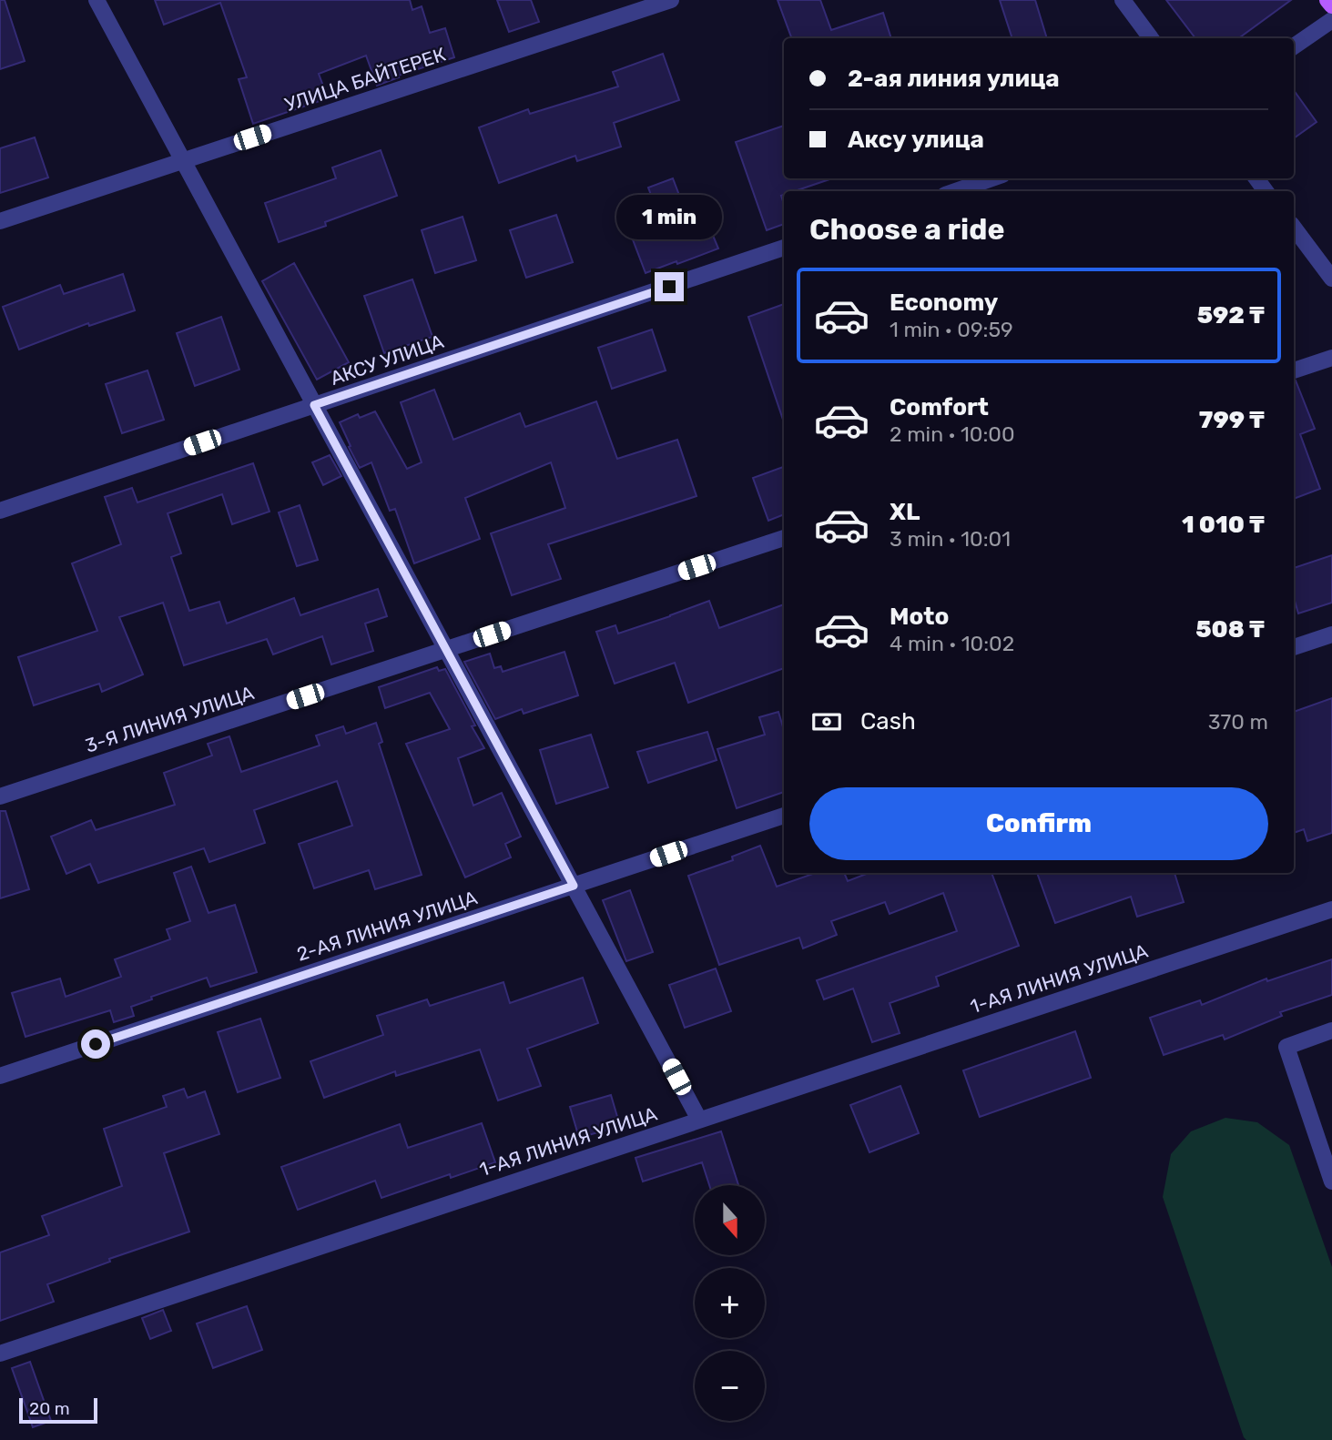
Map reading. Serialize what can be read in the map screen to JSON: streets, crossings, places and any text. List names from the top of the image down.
{
  "streets": {
    "street": [
      "УЛИЦА БАЙТЕРЕК",
      "АКСУ УЛИЦА",
      "3-Я ЛИНИЯ УЛИЦА",
      "2-АЯ ЛИНИЯ УЛИЦА",
      "1-АЯ ЛИНИЯ УЛИЦА"
    ]
  },
  "scale_bar": "20 m",
  "north": "bottom",
  "page": {
    "banner": ["2-ая линия улица", "Аксу улица"],
    "heading": "Choose a ride",
    "bubble": "1 min",
    "list": [
      {
        "name": "Economy",
        "note": "1 min · 09:59",
        "value": "592 ₸"
      },
      {
        "name": "Comfort",
        "note": "2 min · 10:00",
        "value": "799 ₸"
      },
      {
        "name": "XL",
        "note": "3 min · 10:01",
        "value": "1 010 ₸"
      },
      {
        "name": "Moto",
        "note": "4 min · 10:02",
        "value": "508 ₸"
      }
    ],
    "pay": ["Cash", "370 m"],
    "buttons": "Confirm",
    "map_buttons": ["+", "−"],
    "scale": "20 m"
  }
}
